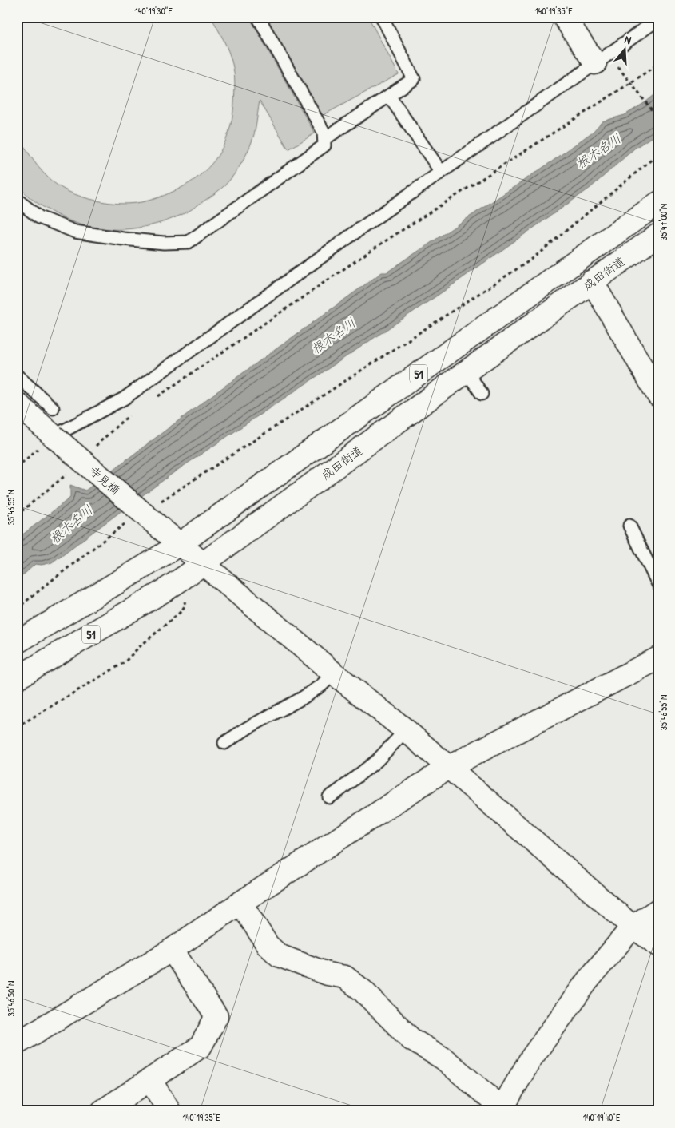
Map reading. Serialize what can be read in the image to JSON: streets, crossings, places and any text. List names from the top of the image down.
{
  "streets": {
    "main road": ["成田街道", "51", "寺見橋"]
  },
  "crossings": [
    ["成田街道", "寺見橋"],
    ["51", "寺見橋"]
  ],
  "water": ["根木名川"],
  "north": "top",
  "coordinates": [
    "140°19'30\"E",
    "140°19'35\"E",
    "35°47'00\"N",
    "35°46'55\"N",
    "35°46'50\"N",
    "140°19'40\"E"
  ]
}
